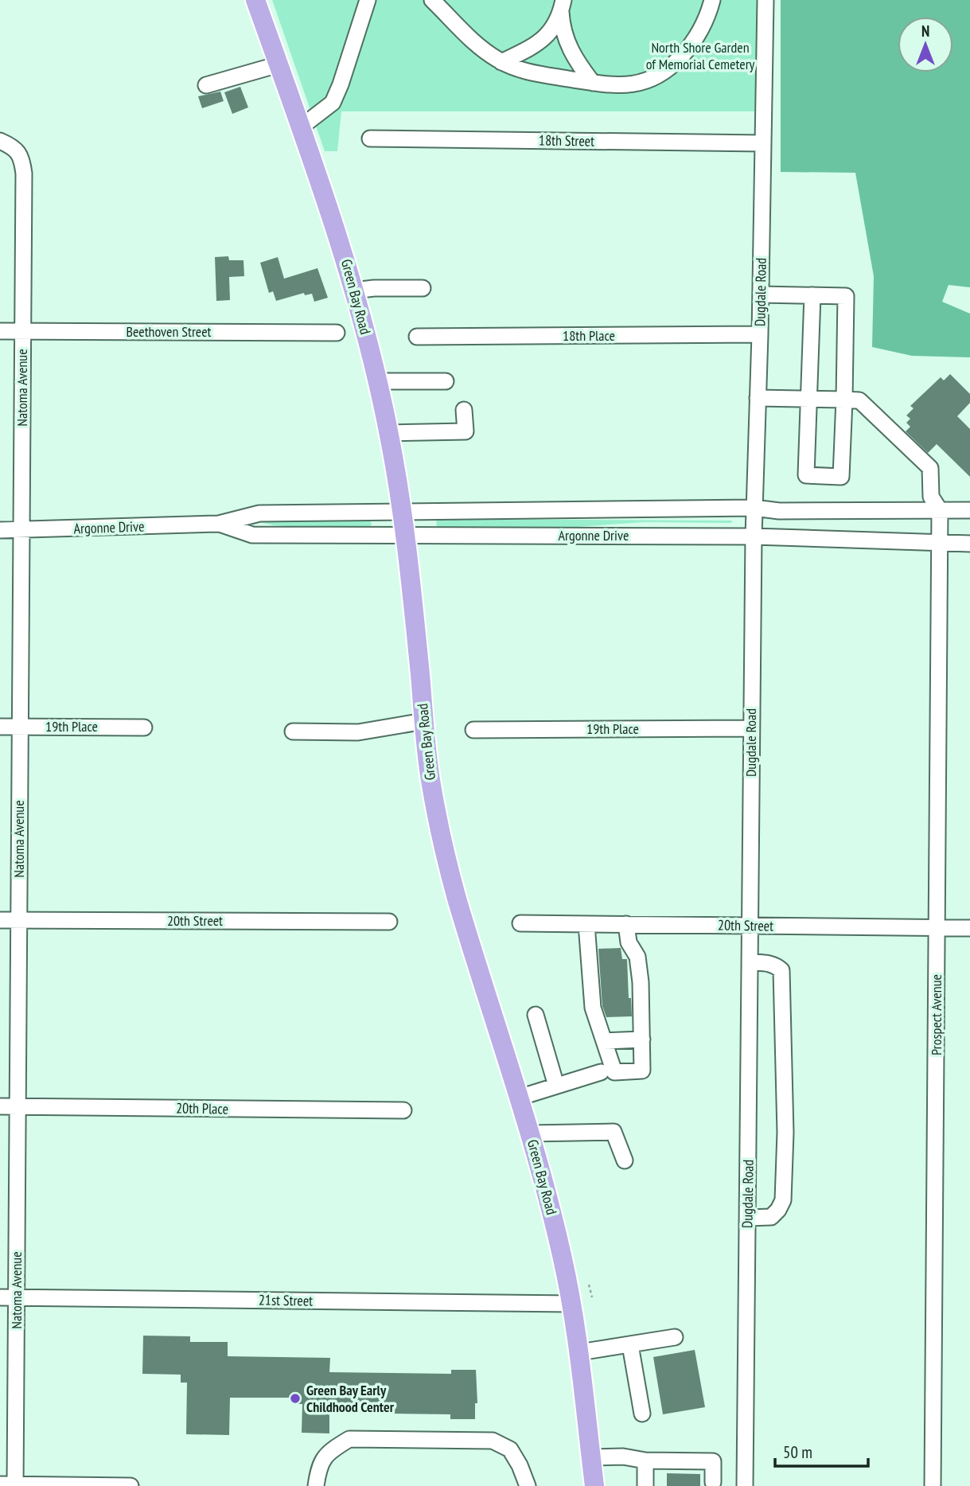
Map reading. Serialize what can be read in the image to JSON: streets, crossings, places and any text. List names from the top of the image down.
{
  "streets": {
    "main road": ["Green Bay Road"],
    "street": [
      "18th Street",
      "Dugdale Road",
      "Beethoven Street",
      "18th Place",
      "Natoma Avenue",
      "Argonne Drive",
      "19th Place",
      "20th Street",
      "Prospect Avenue",
      "20th Place",
      "21st Street"
    ]
  },
  "crossings": [
    ["18th Street", "Dugdale Road"],
    ["Dugdale Road", "18th Place"],
    ["Dugdale Road", "Argonne Drive"],
    ["Dugdale Road", "19th Place"],
    ["Dugdale Road", "20th Street"],
    ["Green Bay Road", "Argonne Drive"],
    ["Green Bay Road", "21st Street"],
    ["Beethoven Street", "Natoma Avenue"],
    ["Natoma Avenue", "Argonne Drive"],
    ["Natoma Avenue", "19th Place"],
    ["Natoma Avenue", "20th Street"],
    ["Natoma Avenue", "20th Place"],
    ["Natoma Avenue", "21st Street"],
    ["Argonne Drive", "Prospect Avenue"],
    ["20th Street", "Prospect Avenue"]
  ],
  "parks": ["North Shore Garden of Memorial Cemetery"],
  "places": ["Green Bay Early Childhood Center"],
  "scale_bar": "50 m",
  "north": "top"
}
